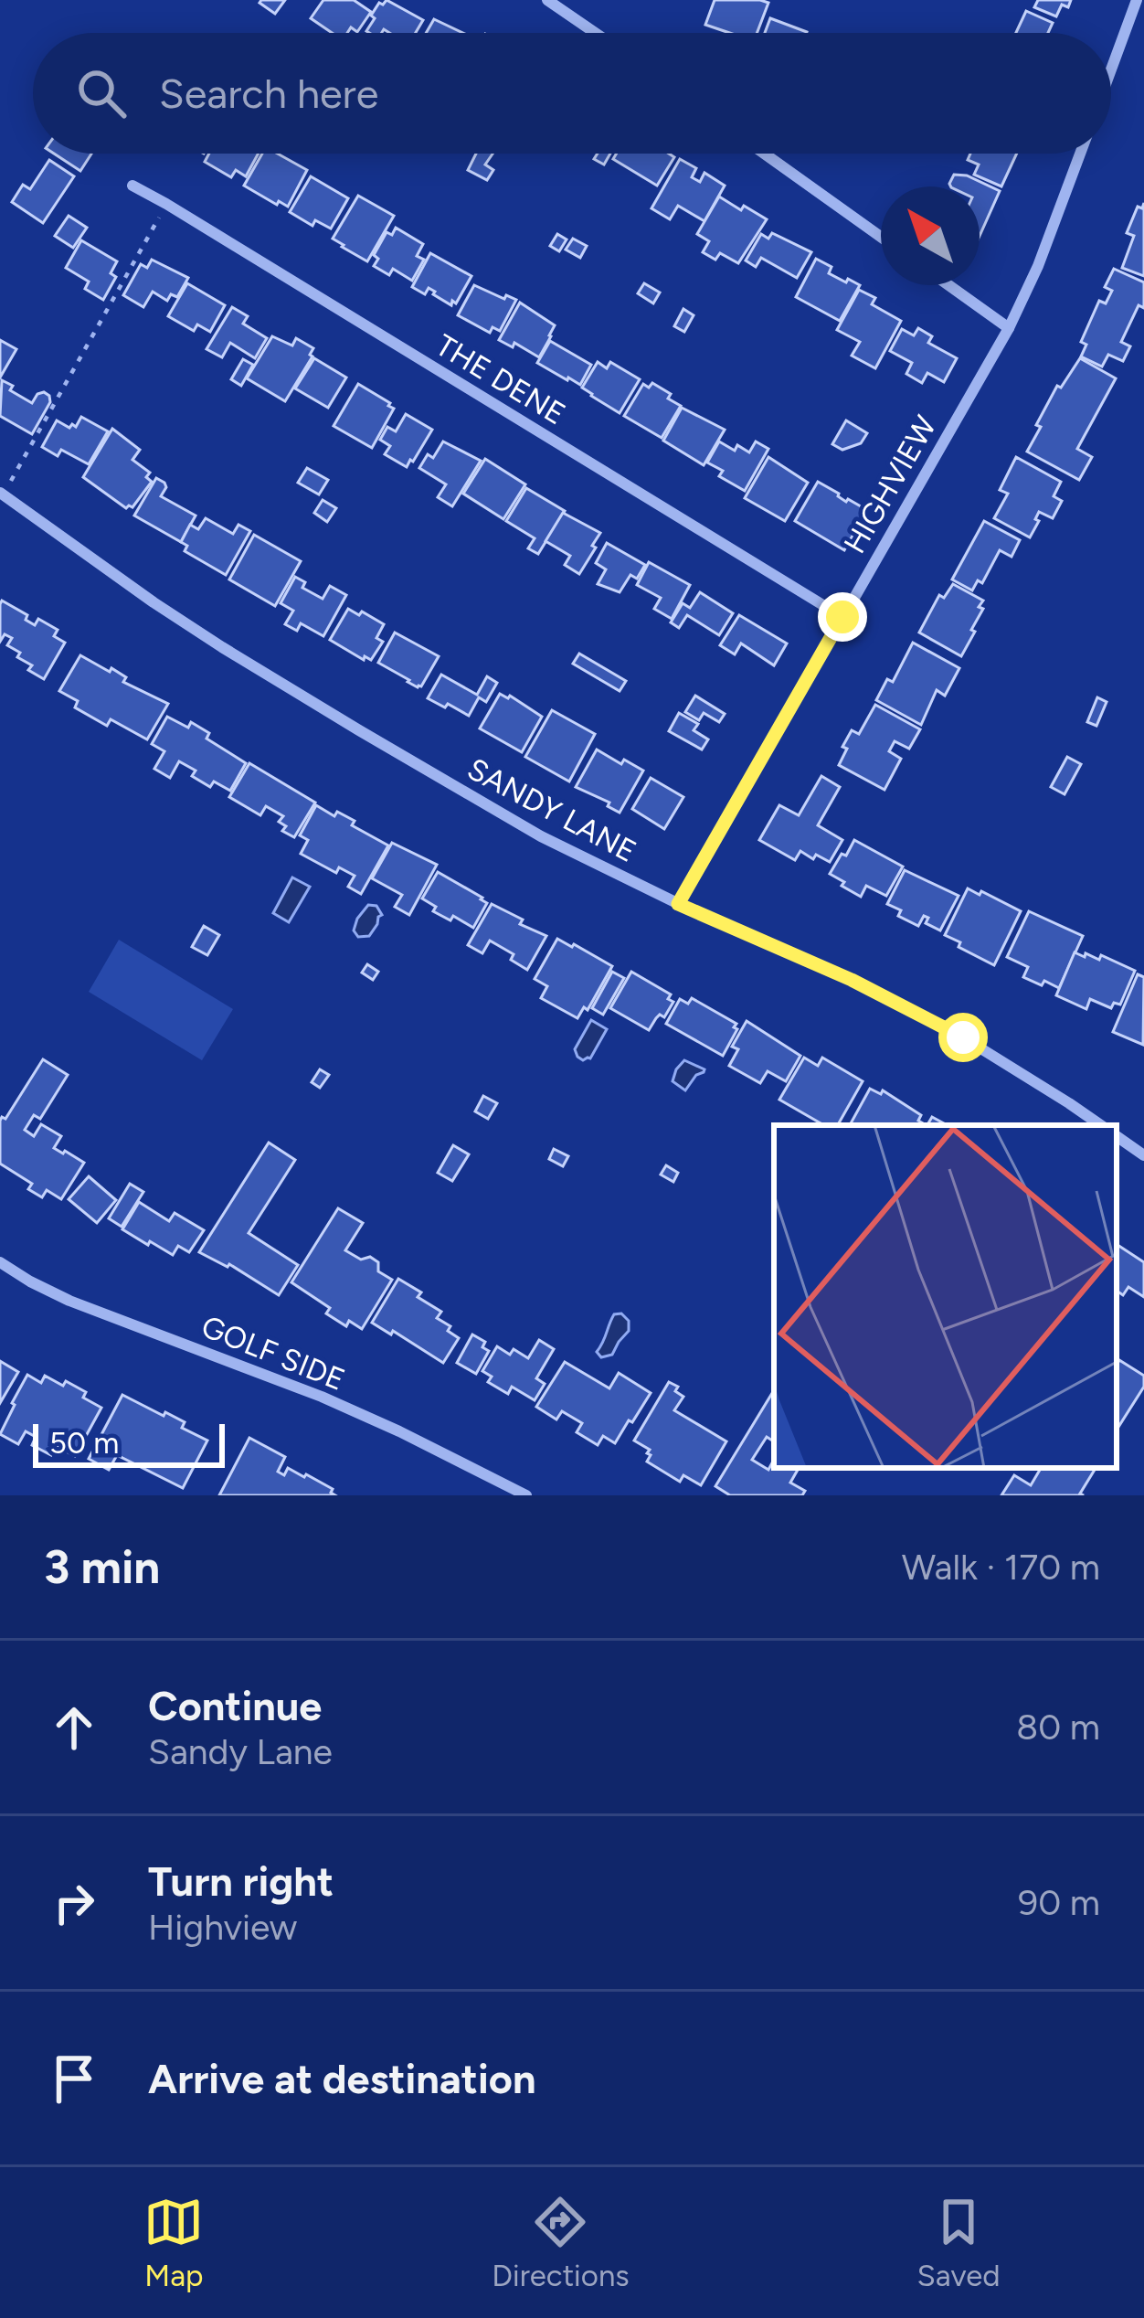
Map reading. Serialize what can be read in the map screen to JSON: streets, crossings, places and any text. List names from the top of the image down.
{
  "streets": {
    "street": [
      "THE DENE",
      "HIGHVIEW",
      "SANDY LANE",
      "GOLF SIDE"
    ]
  },
  "crossings": [
    ["THE DENE", "HIGHVIEW"],
    ["HIGHVIEW", "SANDY LANE"]
  ],
  "scale_bar": "50 m",
  "north": "top left",
  "page": {
    "search": "Search here",
    "scale": "50 m",
    "heading": ["3 min", "Walk · 170 m"],
    "list": [
      ["Continue", "Sandy Lane", "80 m"],
      ["Turn right", "Highview", "90 m"],
      "Arrive at destination"
    ],
    "nav": ["Map", "Directions", "Saved"]
  }
}
